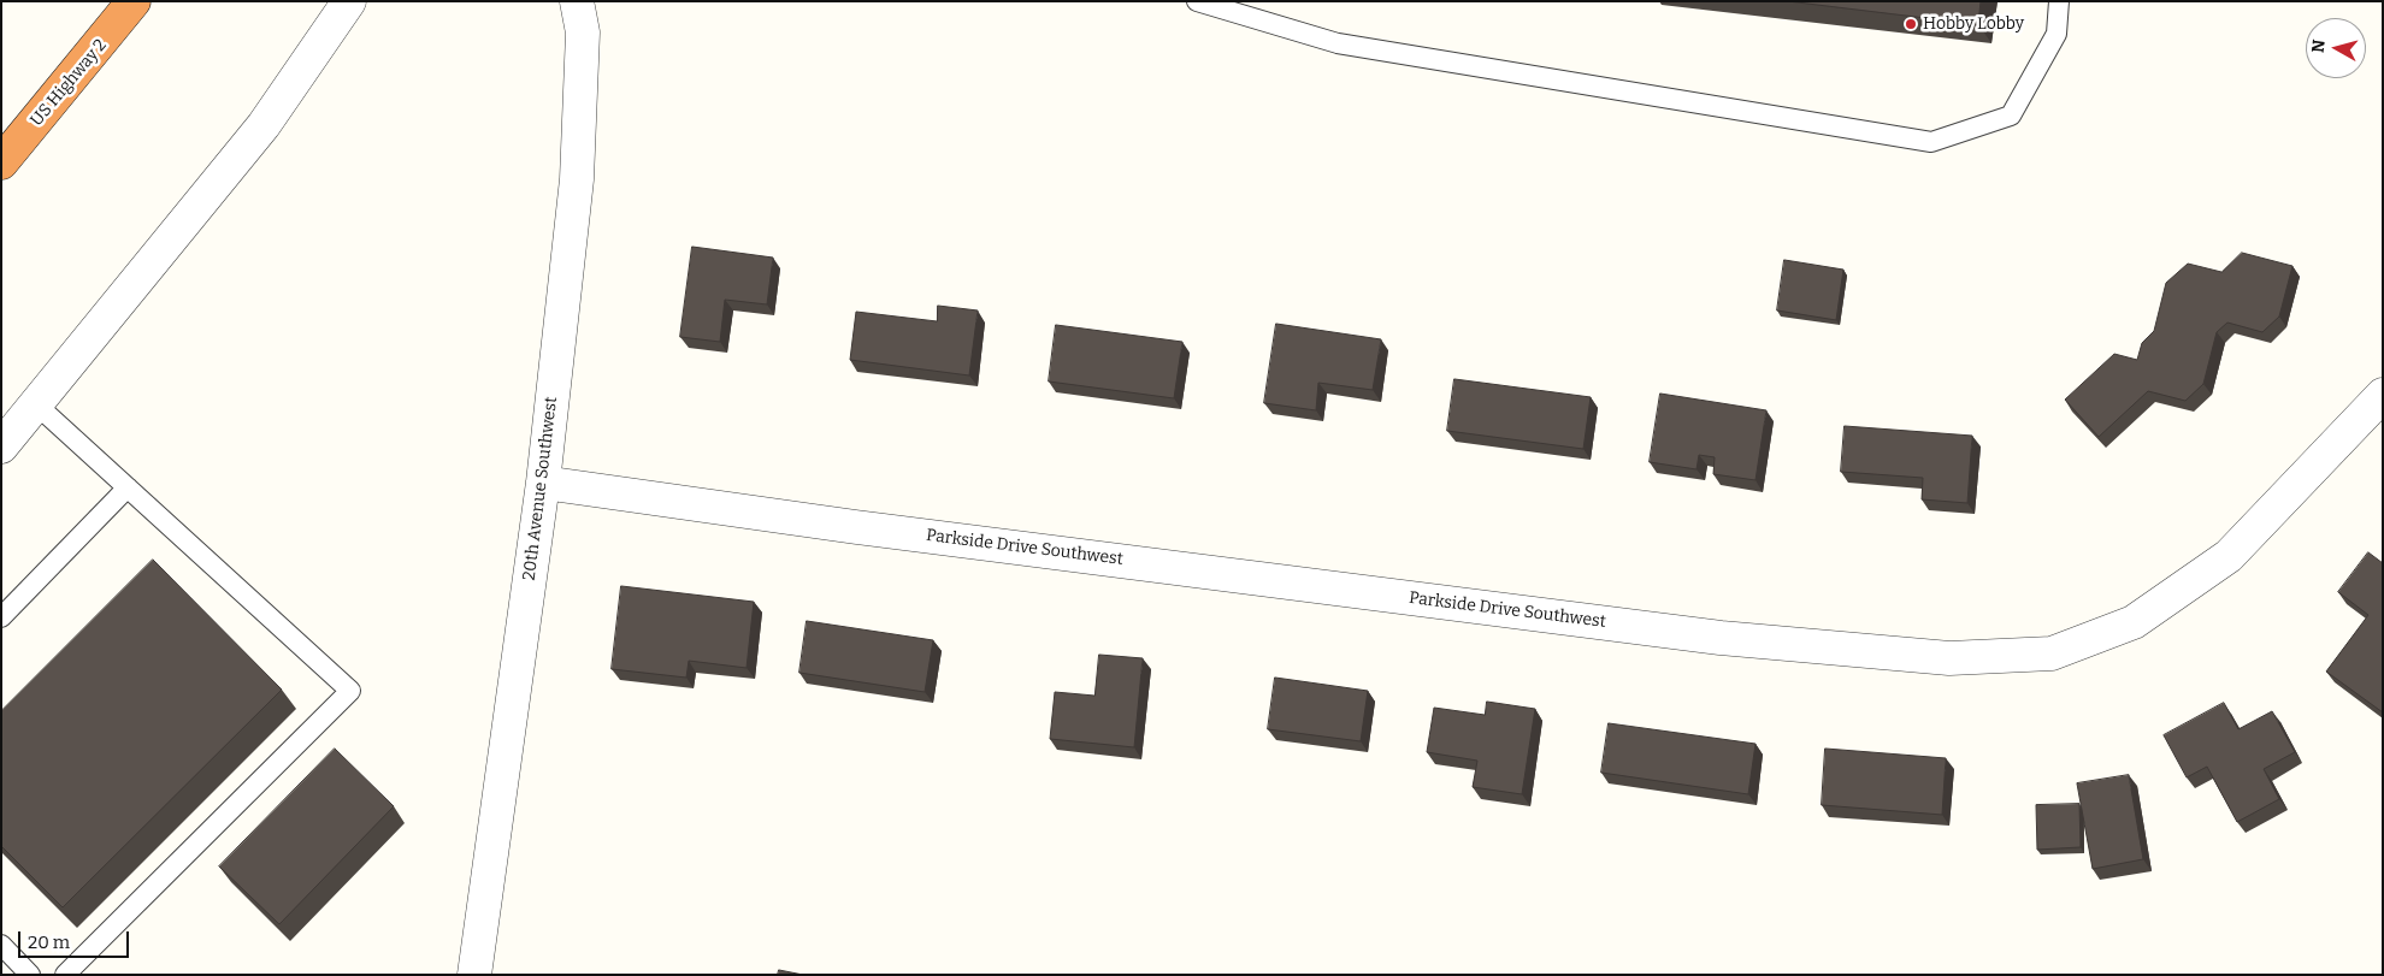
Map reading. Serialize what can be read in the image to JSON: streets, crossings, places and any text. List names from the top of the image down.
{
  "streets": {
    "highway": ["US Highway 2"],
    "street": ["20th Avenue Southwest", "Parkside Drive Southwest"]
  },
  "crossings": [
    ["20th Avenue Southwest", "Parkside Drive Southwest"]
  ],
  "places": ["Hobby Lobby"],
  "scale_bar": "20 m",
  "north": "left"
}
